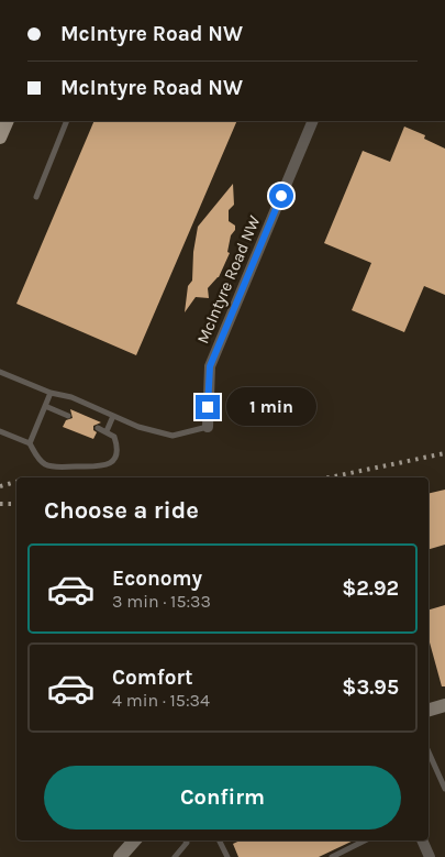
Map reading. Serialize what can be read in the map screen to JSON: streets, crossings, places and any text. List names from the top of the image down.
{
  "streets": {
    "street": ["McIntyre Road NW"]
  },
  "page": {
    "banner": ["McIntyre Road NW", "McIntyre Road NW"],
    "bubble": "1 min",
    "heading": "Choose a ride",
    "list": [
      {
        "name": "Economy",
        "note": "3 min · 15:33",
        "value": "$2.92"
      },
      {
        "name": "Comfort",
        "note": "4 min · 15:34",
        "value": "$3.95"
      }
    ],
    "buttons": "Confirm"
  }
}
